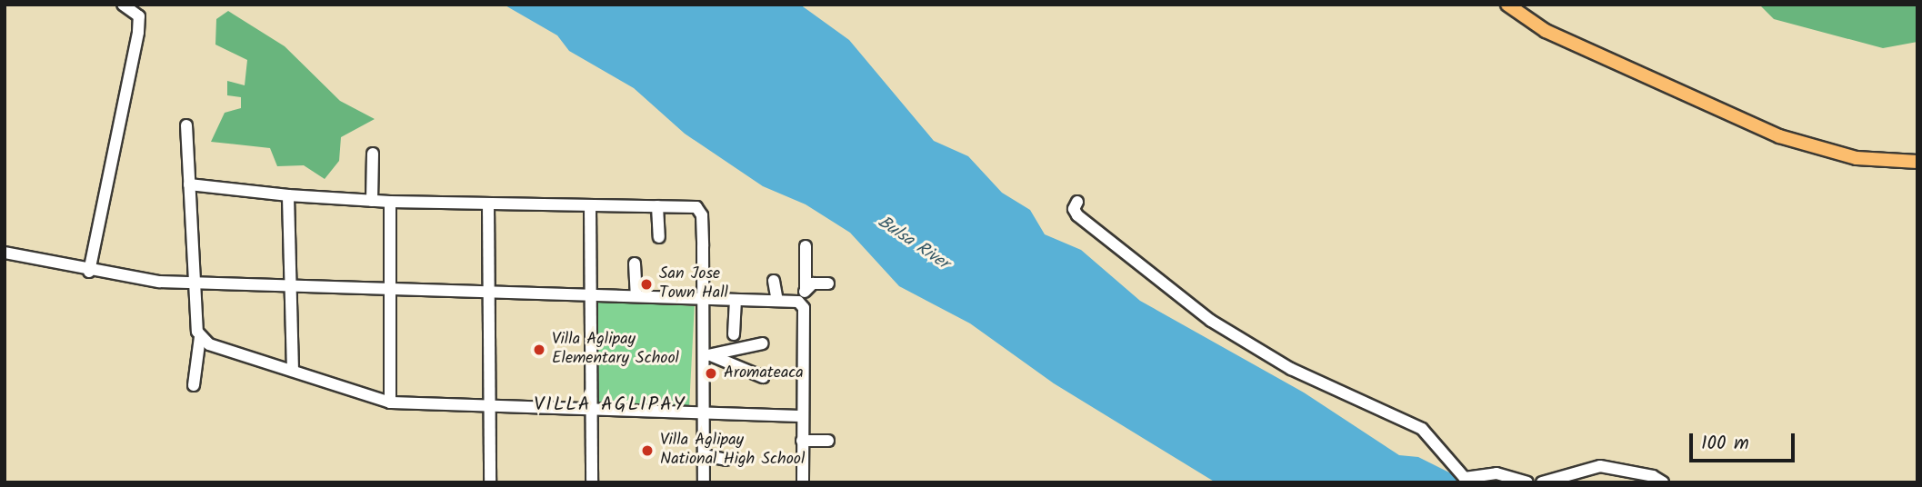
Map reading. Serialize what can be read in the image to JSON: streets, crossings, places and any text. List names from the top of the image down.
{
  "districts": ["VILLA AGLIPAY"],
  "water": ["Bulsa River"],
  "places": [
    "San Jose Town Hall",
    "Villa Aglipay Elementary School",
    "Aromateaca",
    "Villa Aglipay National High School"
  ],
  "scale_bar": "100 m"
}
